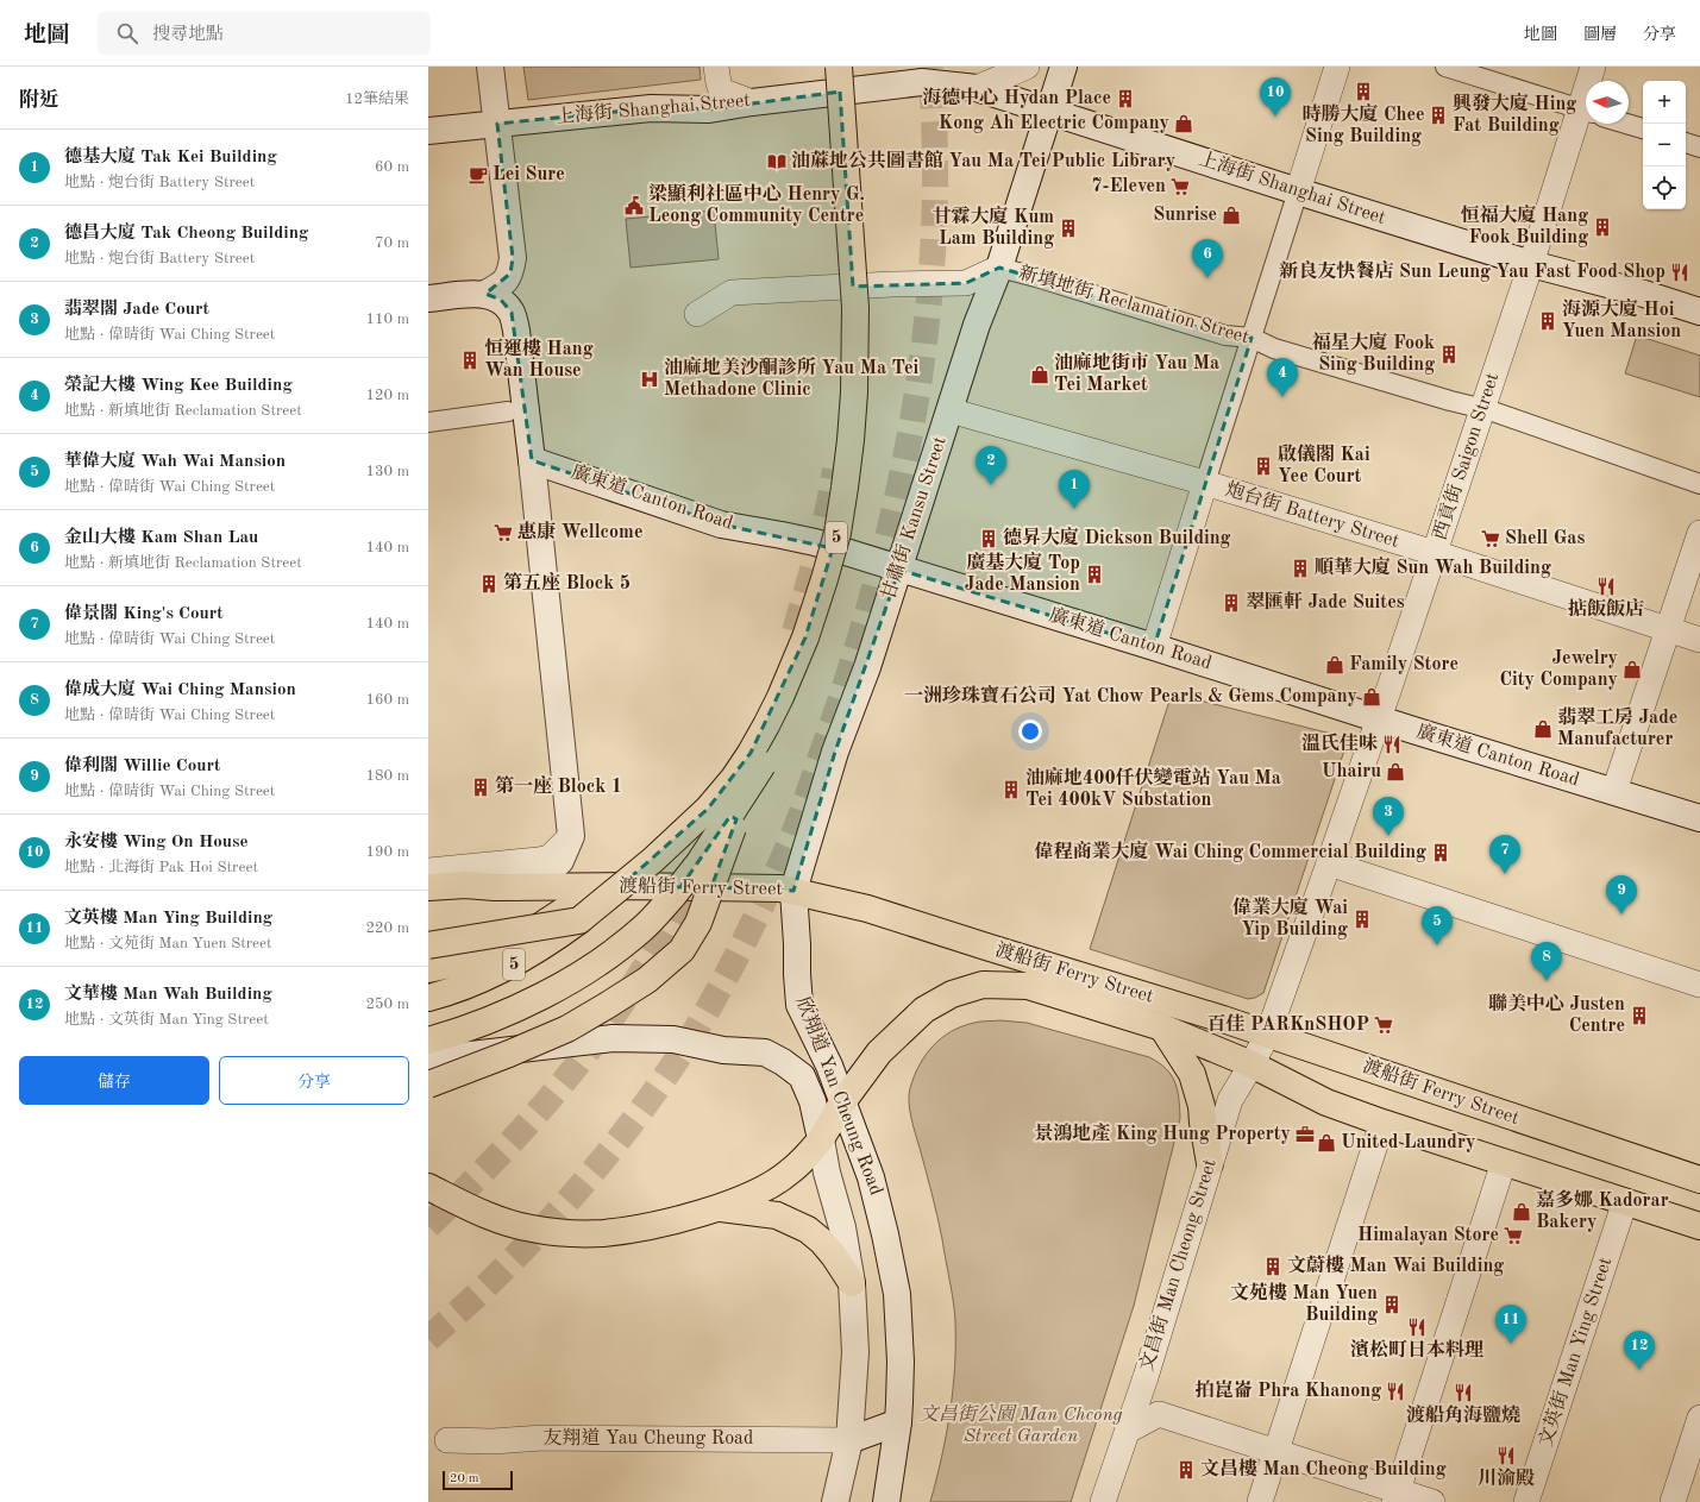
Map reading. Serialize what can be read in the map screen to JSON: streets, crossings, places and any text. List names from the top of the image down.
{
  "streets": {
    "main road": [
      "上海街 Shanghai Street",
      "廣東道 Canton Road",
      "甘肅街 Kansu Street",
      "5",
      "渡船街 Ferry Street",
      "欣翔道 Yan Cheung Road"
    ],
    "street": [
      "新填地街 Reclamation Street",
      "西貢街 Saigon Street",
      "炮台街 Battery Street",
      "文昌街 Man Cheong Street",
      "文英街 Man Ying Street",
      "友翔道 Yau Cheung Road"
    ]
  },
  "crossings": [
    ["上海街 Shanghai Street", "西貢街 Saigon Street"],
    ["上海街 Shanghai Street", "甘肅街 Kansu Street"],
    ["新填地街 Reclamation Street", "西貢街 Saigon Street"],
    ["新填地街 Reclamation Street", "甘肅街 Kansu Street"],
    ["西貢街 Saigon Street", "廣東道 Canton Road"],
    ["西貢街 Saigon Street", "炮台街 Battery Street"],
    ["西貢街 Saigon Street", "渡船街 Ferry Street"],
    ["西貢街 Saigon Street", "文昌街 Man Cheong Street"],
    ["廣東道 Canton Road", "甘肅街 Kansu Street"],
    ["炮台街 Battery Street", "甘肅街 Kansu Street"],
    ["甘肅街 Kansu Street", "渡船街 Ferry Street"],
    ["甘肅街 Kansu Street", "欣翔道 Yan Cheung Road"],
    ["渡船街 Ferry Street", "欣翔道 Yan Cheung Road"],
    ["渡船街 Ferry Street", "文昌街 Man Cheong Street"],
    ["渡船街 Ferry Street", "文英街 Man Ying Street"],
    ["欣翔道 Yan Cheung Road", "友翔道 Yau Cheung Road"]
  ],
  "parks": ["文昌街公園 Man Cheong Street Garden"],
  "places": {
    "building": [
      "時勝大廈 Chee Sing Building",
      "海德中心 Hydan Place",
      "興發大廈 Hing Fat Building",
      "恒福大廈 Hang Fook Building",
      "甘霖大廈 Kum Lam Building",
      "海源大廈 Hoi Yuen Mansion",
      "福星大廈 Fook Sing Building",
      "恒運樓 Hang Wan House",
      "啟儀閣 Kai Yee Court",
      "德昇大廈 Dickson Building",
      "順華大廈 Sun Wah Building",
      "廣基大廈 Top Jade Mansion",
      "第五座 Block 5",
      "翠匯軒 Jade Suites",
      "第一座 Block 1",
      "油麻地400仟伏變電站 Yau Ma Tei 400kV Substation",
      "偉程商業大廈 Wai Ching Commercial Building",
      "偉業大廈 Wai Yip Building",
      "聯美中心 Justen Centre",
      "文蔚樓 Man Wai Building",
      "文苑樓 Man Yuen Building",
      "文昌樓 Man Cheong Building"
    ],
    "shop": [
      "Kong Ah Electric Company",
      "Sunrise",
      "油麻地街市 Yau Ma Tei Market",
      "Family Store",
      "Jewelry City Company",
      "一洲珍珠寶石公司 Yat Chow Pearls & Gems Company",
      "翡翠工房 Jade Manufacturer",
      "Uhairu",
      "United Laundry",
      "嘉多娜 Kadorar Bakery"
    ],
    "library": ["油蔴地公共圖書館 Yau Ma Tei Public Library"],
    "cafe": ["Lei Sure"],
    "supermarket": [
      "7-Eleven",
      "惠康 Wellcome",
      "Shell Gas",
      "百佳 PARKnSHOP",
      "Himalayan Store"
    ],
    "public building": ["梁顯利社區中心 Henry G. Leong Community Centre"],
    "restaurant": [
      "新良友快餐店 Sun Leung Yau Fast Food Shop",
      "掂飯飯店",
      "溫氏佳味",
      "濱松町日本料理",
      "拍崑崙 Phra Khanong",
      "渡船角海鹽燒",
      "川渝殿"
    ],
    "hospital": ["油麻地美沙酮診所 Yau Ma Tei Methadone Clinic"],
    "office": ["景鴻地產 King Hung Property"]
  },
  "scale_bar": "20 m",
  "north": "left",
  "page": {
    "header": "地圖",
    "search": "搜尋地點",
    "nav": ["地圖", "圖層", "分享"],
    "heading": ["附近", "12筆結果"],
    "pins": [
      "10",
      "6",
      "4",
      "2",
      "1",
      "3",
      "7",
      "9",
      "5",
      "8",
      "11",
      "12"
    ],
    "map_buttons": ["+", "−"],
    "list": [
      {
        "mark": "1",
        "name": "德基大廈 Tak Kei Building",
        "note": "地點 · 炮台街 Battery Street",
        "value": "60 m"
      },
      {
        "mark": "2",
        "name": "德昌大廈 Tak Cheong Building",
        "note": "地點 · 炮台街 Battery Street",
        "value": "70 m"
      },
      {
        "mark": "3",
        "name": "翡翠閣 Jade Court",
        "note": "地點 · 偉晴街 Wai Ching Street",
        "value": "110 m"
      },
      {
        "mark": "4",
        "name": "榮記大樓 Wing Kee Building",
        "note": "地點 · 新填地街 Reclamation Street",
        "value": "120 m"
      },
      {
        "mark": "5",
        "name": "華偉大廈 Wah Wai Mansion",
        "note": "地點 · 偉晴街 Wai Ching Street",
        "value": "130 m"
      },
      {
        "mark": "6",
        "name": "金山大樓 Kam Shan Lau",
        "note": "地點 · 新填地街 Reclamation Street",
        "value": "140 m"
      },
      {
        "mark": "7",
        "name": "偉景閣 King's Court",
        "note": "地點 · 偉晴街 Wai Ching Street",
        "value": "140 m"
      },
      {
        "mark": "8",
        "name": "偉成大廈 Wai Ching Mansion",
        "note": "地點 · 偉晴街 Wai Ching Street",
        "value": "160 m"
      },
      {
        "mark": "9",
        "name": "偉利閣 Willie Court",
        "note": "地點 · 偉晴街 Wai Ching Street",
        "value": "180 m"
      },
      {
        "mark": "10",
        "name": "永安樓 Wing On House",
        "note": "地點 · 北海街 Pak Hoi Street",
        "value": "190 m"
      },
      {
        "mark": "11",
        "name": "文英樓 Man Ying Building",
        "note": "地點 · 文苑街 Man Yuen Street",
        "value": "220 m"
      },
      {
        "mark": "12",
        "name": "文華樓 Man Wah Building",
        "note": "地點 · 文英街 Man Ying Street",
        "value": "250 m"
      }
    ],
    "buttons": ["儲存", "分享"],
    "scale": "20 m"
  }
}
